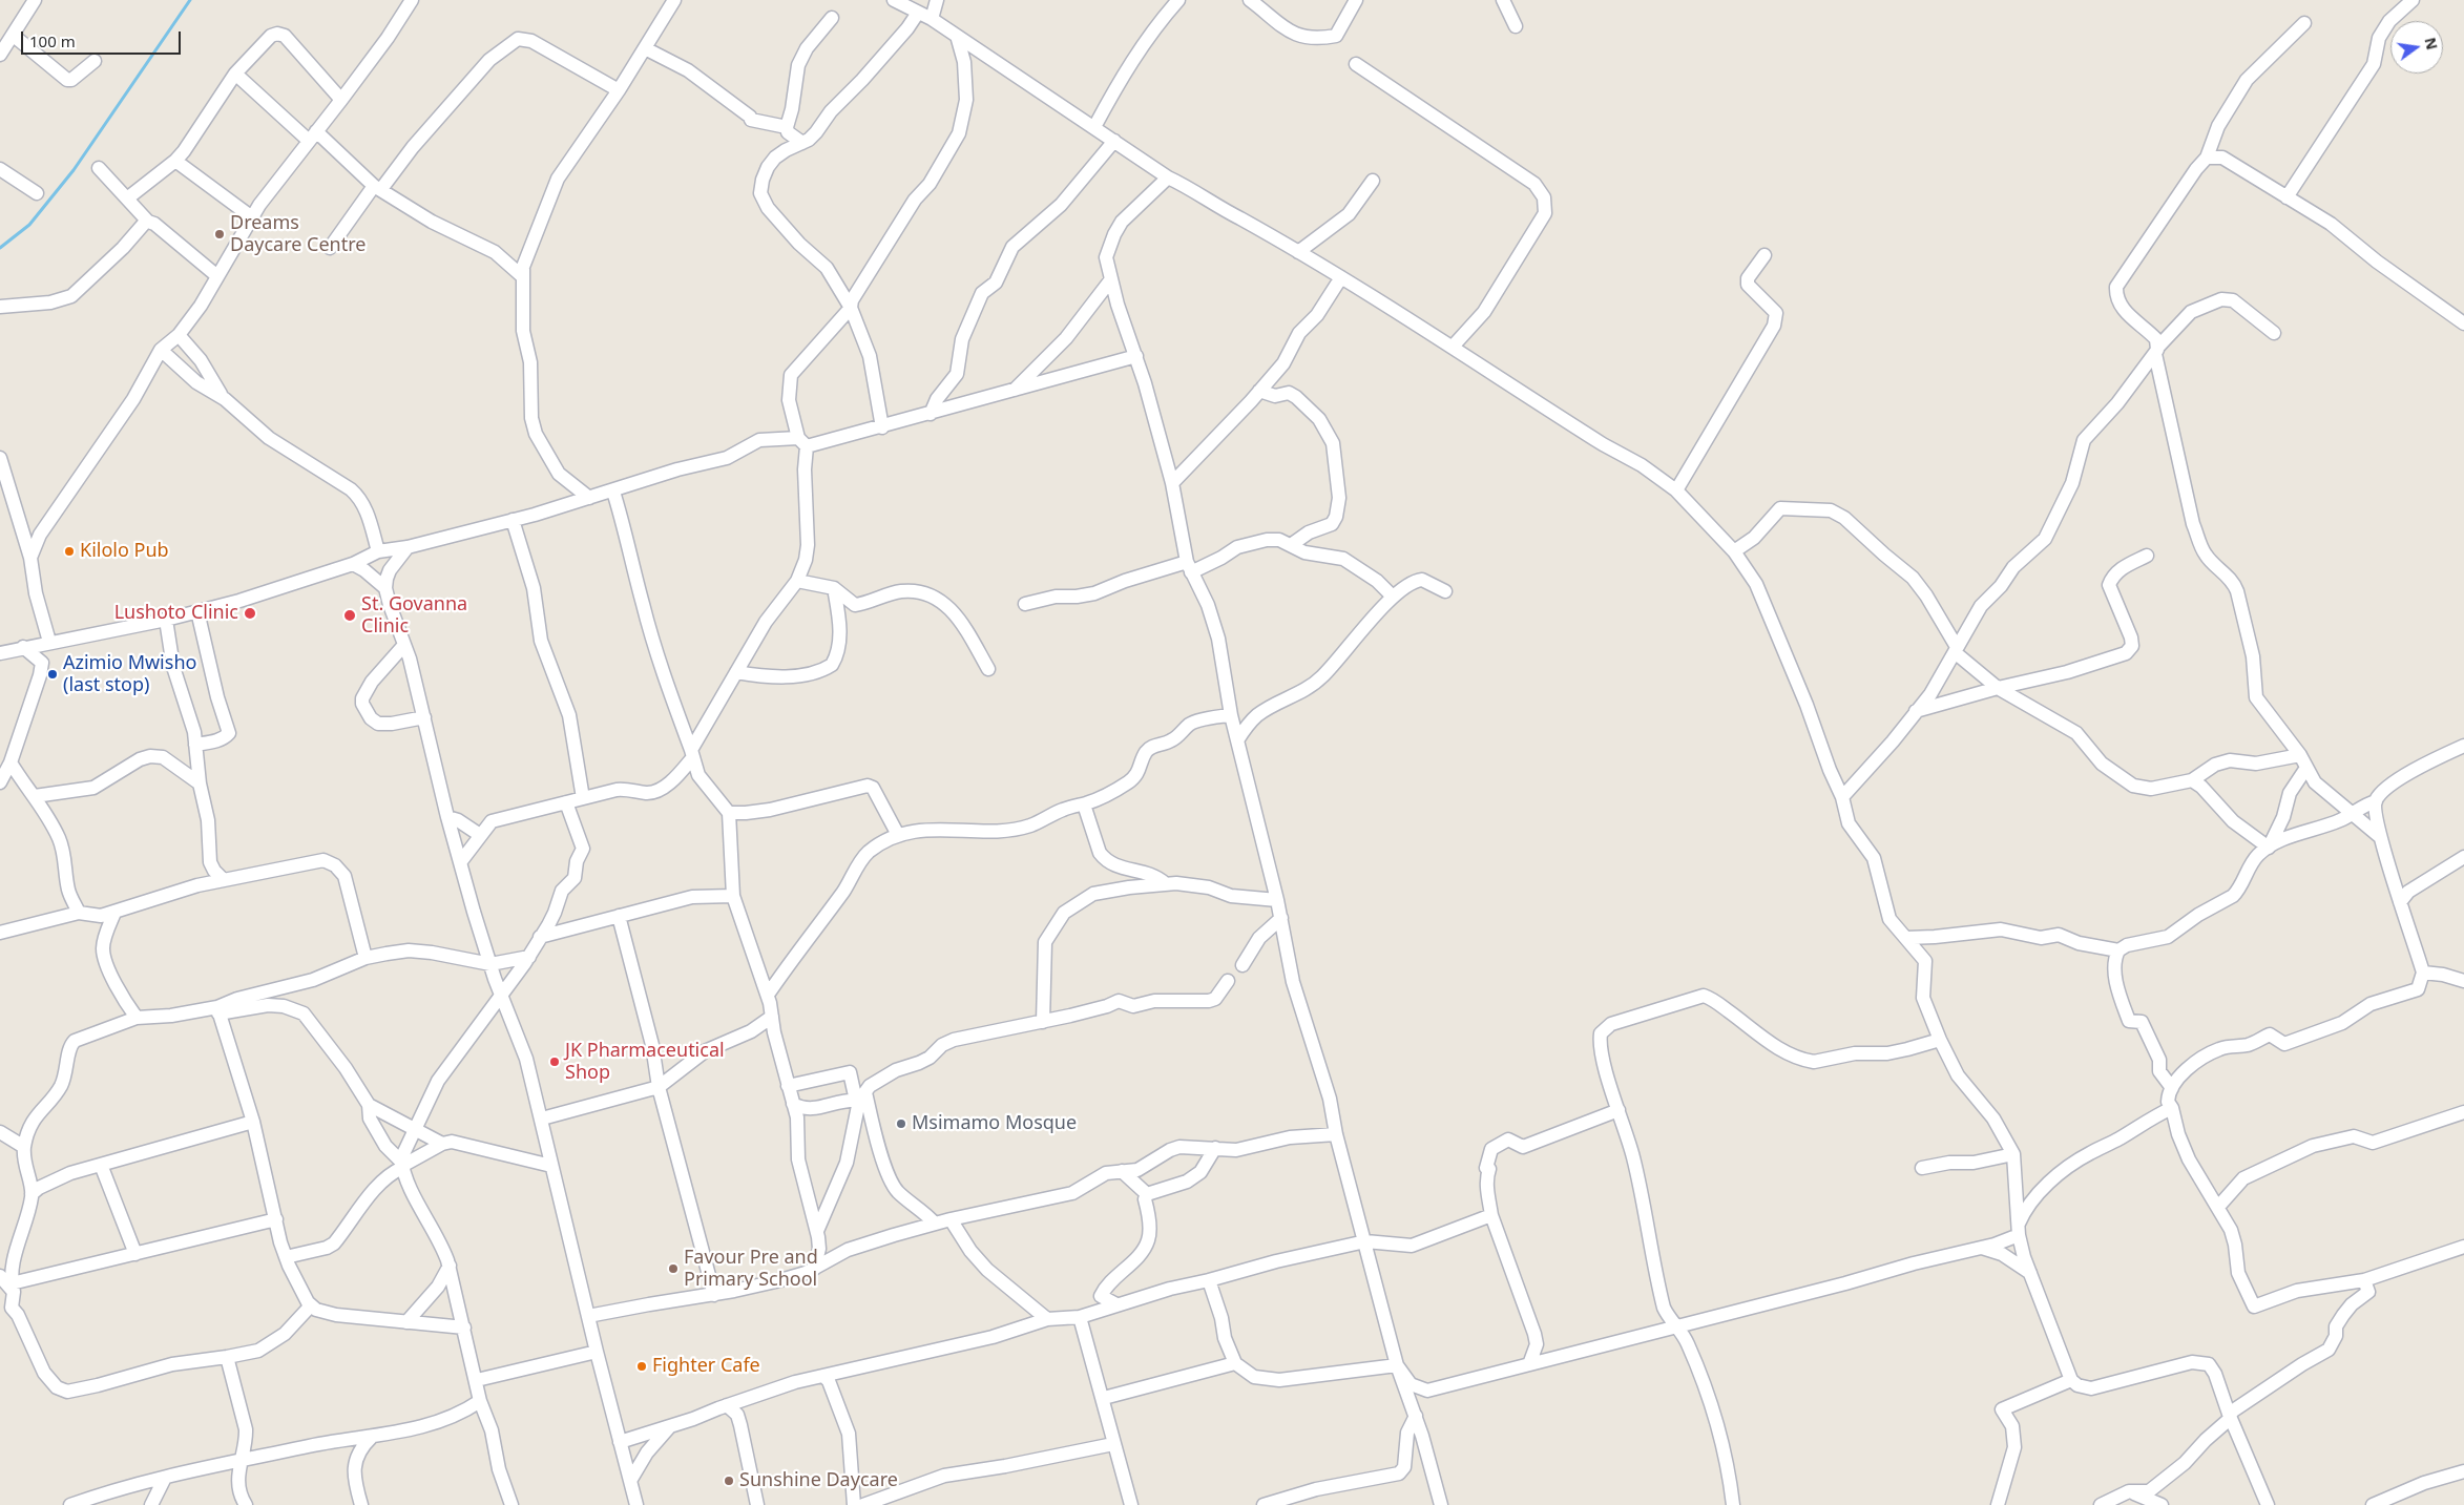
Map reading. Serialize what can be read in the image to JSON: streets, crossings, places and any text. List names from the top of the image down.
{
  "places": [
    "Dreams Daycare Centre",
    "Kilolo Pub",
    "Lushoto Clinic",
    "St. Govanna Clinic",
    "Azimio Mwisho (last stop)",
    "JK Pharmaceutical Shop",
    "Msimamo Mosque",
    "Favour Pre and Primary School",
    "Fighter Cafe",
    "Sunshine Daycare"
  ],
  "scale_bar": "100 m",
  "north": "right"
}
